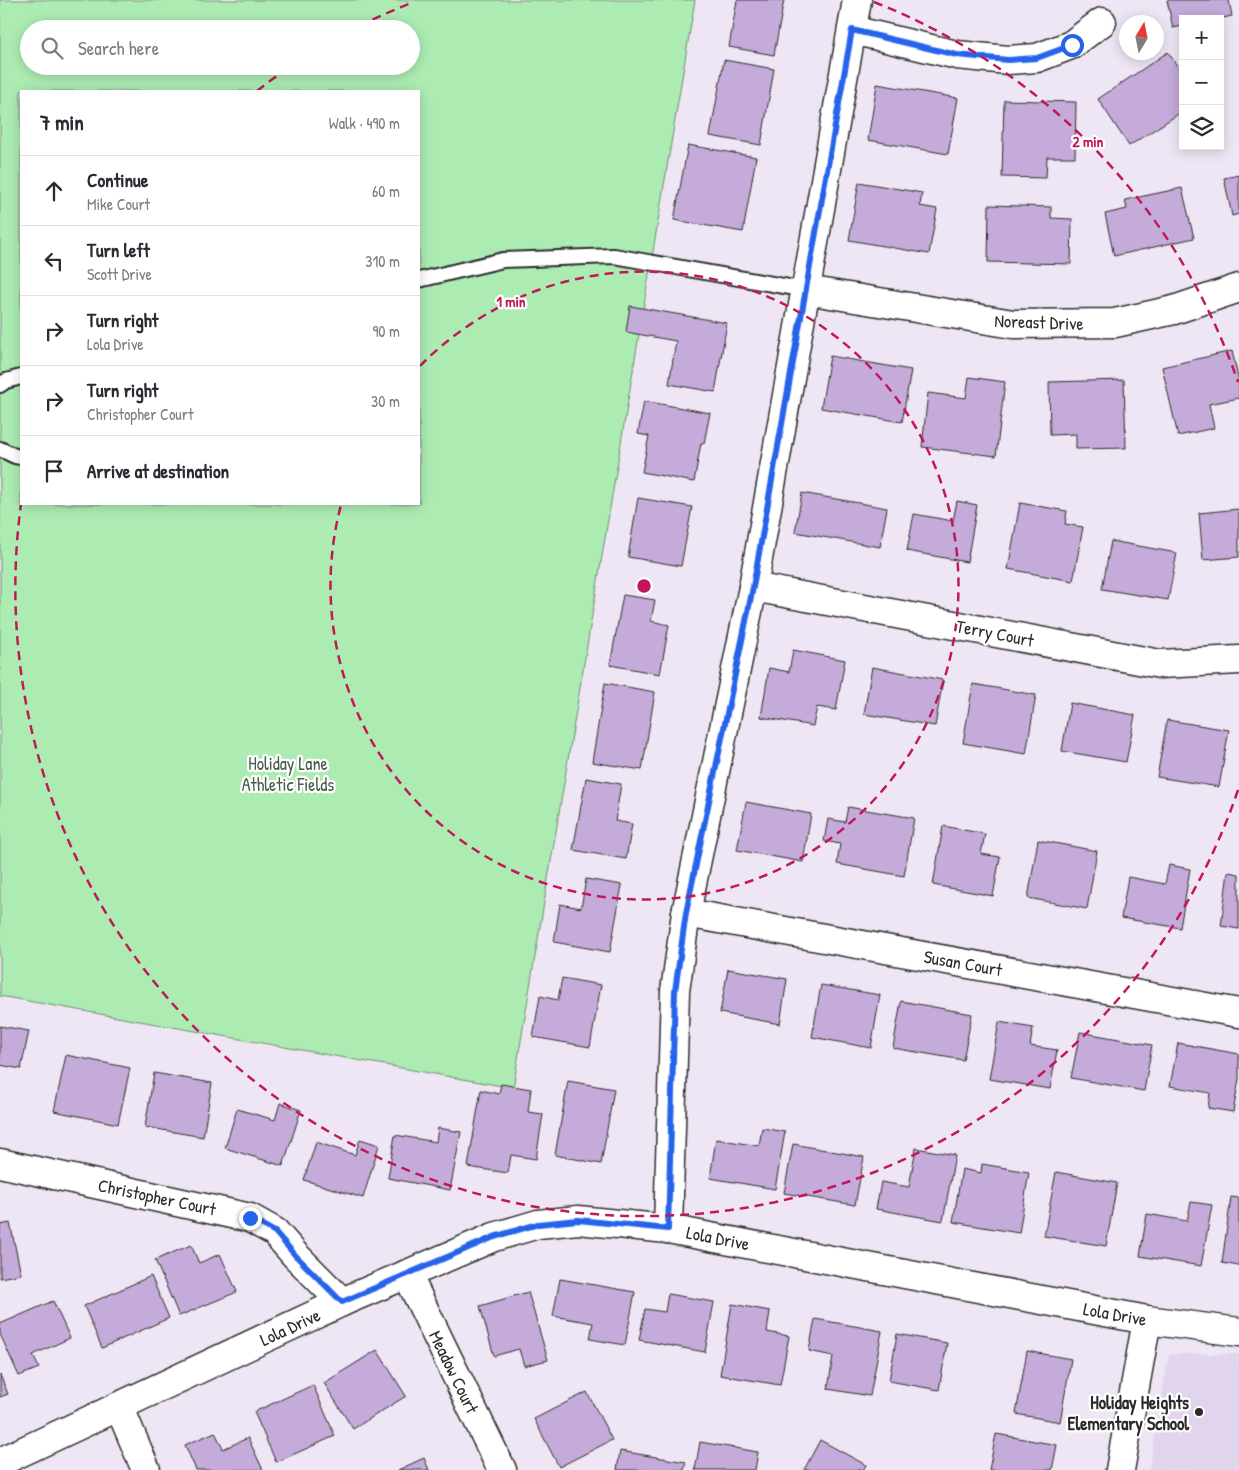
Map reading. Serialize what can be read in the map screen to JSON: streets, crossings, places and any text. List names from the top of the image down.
{
  "streets": {
    "street": [
      "Noreast Drive",
      "Terry Court",
      "Susan Court",
      "Christopher Court",
      "Lola Drive",
      "Meadow Court"
    ]
  },
  "crossings": [
    ["Christopher Court", "Lola Drive"],
    ["Lola Drive", "Meadow Court"]
  ],
  "parks": ["Holiday Lane Athletic Fields"],
  "places": ["Holiday Heights Elementary School"],
  "north": "top",
  "page": {
    "map_buttons": ["+", "−"],
    "search": "Search here",
    "heading": ["7 min", "Walk · 490 m"],
    "list": [
      ["Continue", "Mike Court", "60 m"],
      ["Turn left", "Scott Drive", "310 m"],
      ["Turn right", "Lola Drive", "90 m"],
      ["Turn right", "Christopher Court", "30 m"],
      "Arrive at destination"
    ]
  },
  "rings": ["2 min", "1 min"]
}
